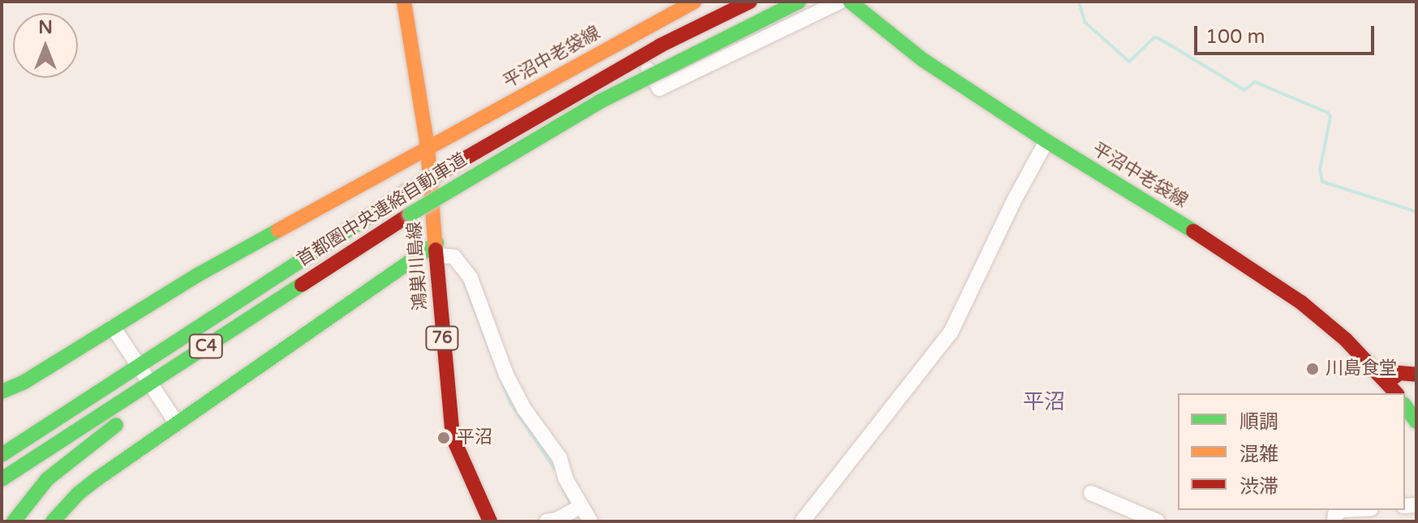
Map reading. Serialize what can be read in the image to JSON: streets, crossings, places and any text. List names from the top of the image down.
{
  "streets": {
    "main road": [
      "平沼中老袋線",
      "首都圏中央連絡自動車道",
      "鴻巣川島線",
      "76",
      "C4"
    ]
  },
  "crossings": [
    ["平沼中老袋線", "鴻巣川島線"]
  ],
  "districts": ["平沼"],
  "places": ["川島食堂", "平沼"],
  "legend": ["順調", "混雑", "渋滞"],
  "scale_bar": "100 m",
  "north": "top"
}
